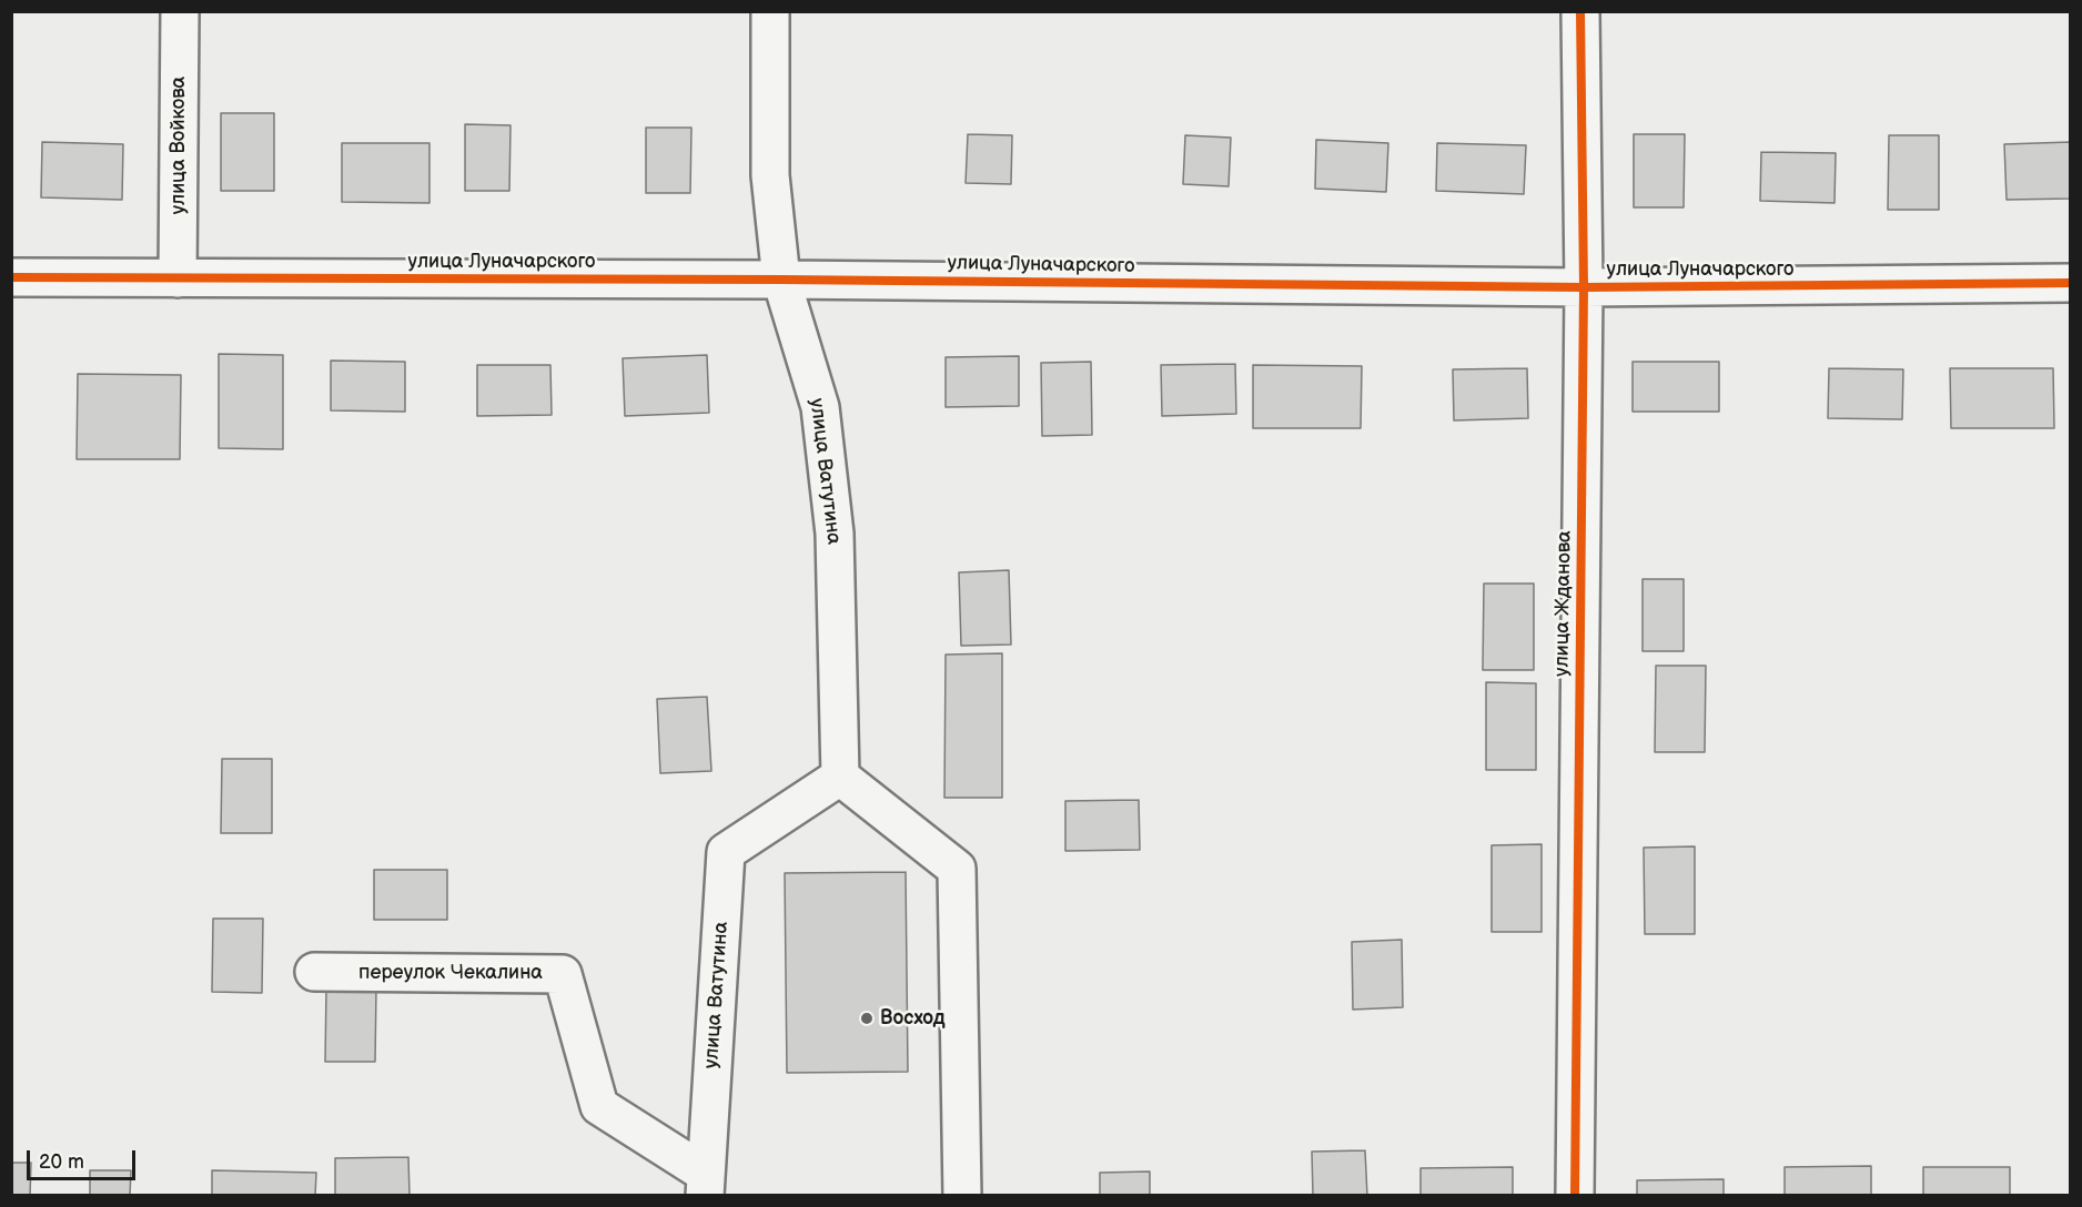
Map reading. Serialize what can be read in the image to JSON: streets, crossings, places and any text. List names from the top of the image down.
{
  "streets": {
    "street": [
      "улица Войкова",
      "улица Луначарского",
      "улица Ватутина",
      "улица Жданова",
      "переулок Чекалина"
    ]
  },
  "crossings": [
    ["улица Войкова", "улица Луначарского"],
    ["улица Луначарского", "улица Ватутина"],
    ["улица Луначарского", "улица Жданова"],
    ["улица Ватутина", "переулок Чекалина"]
  ],
  "places": ["Восход"],
  "scale_bar": "20 m"
}
